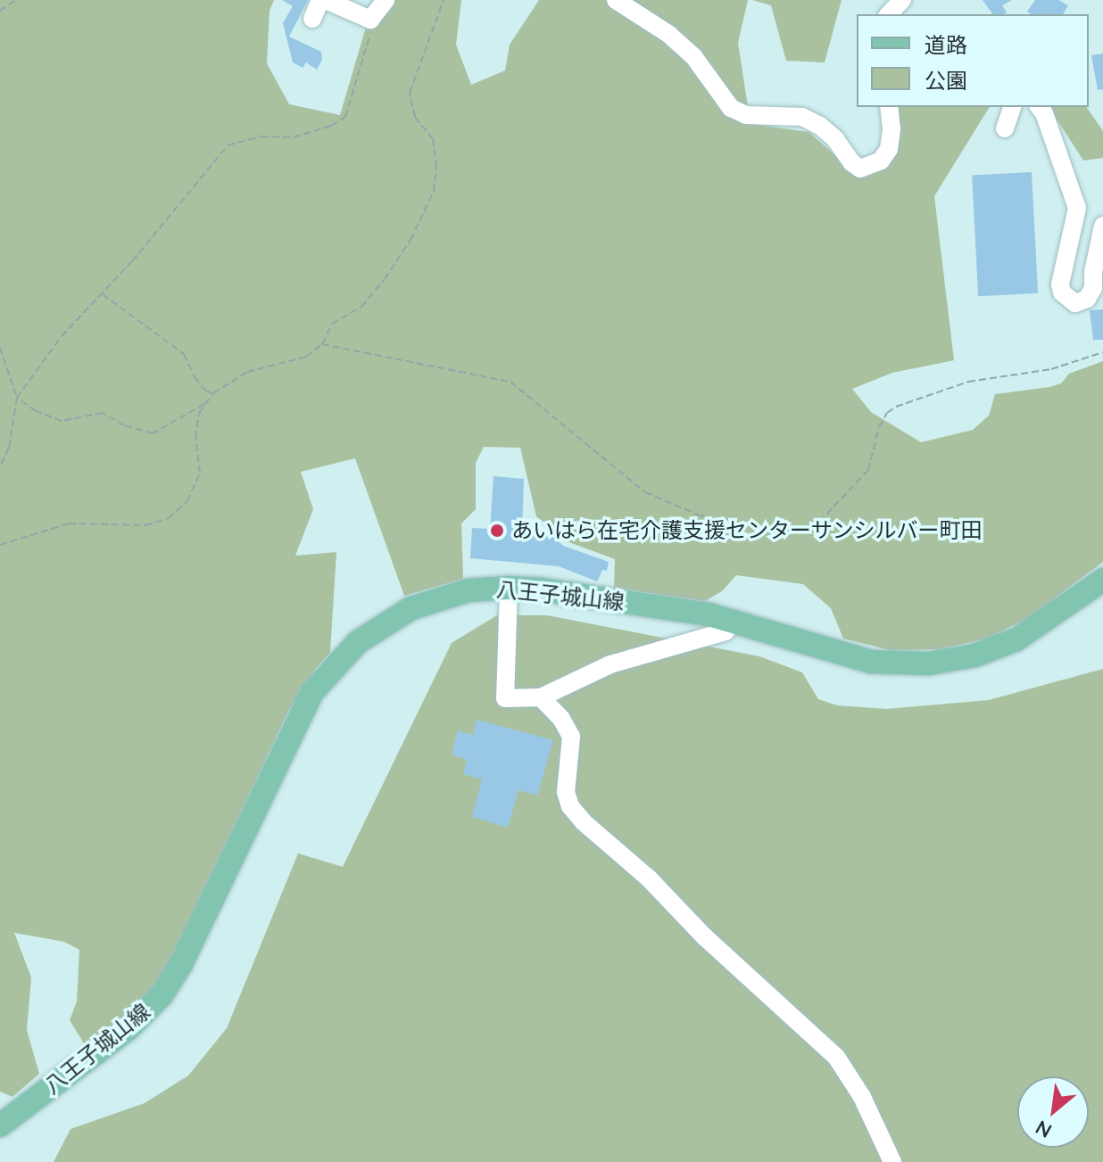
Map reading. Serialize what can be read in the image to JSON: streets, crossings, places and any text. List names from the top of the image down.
{
  "streets": {
    "main road": ["八王子城山線"]
  },
  "places": ["あいはら在宅介護支援センターサンシルバー町田"],
  "legend": ["道路", "公園"],
  "north": "bottom left"
}
